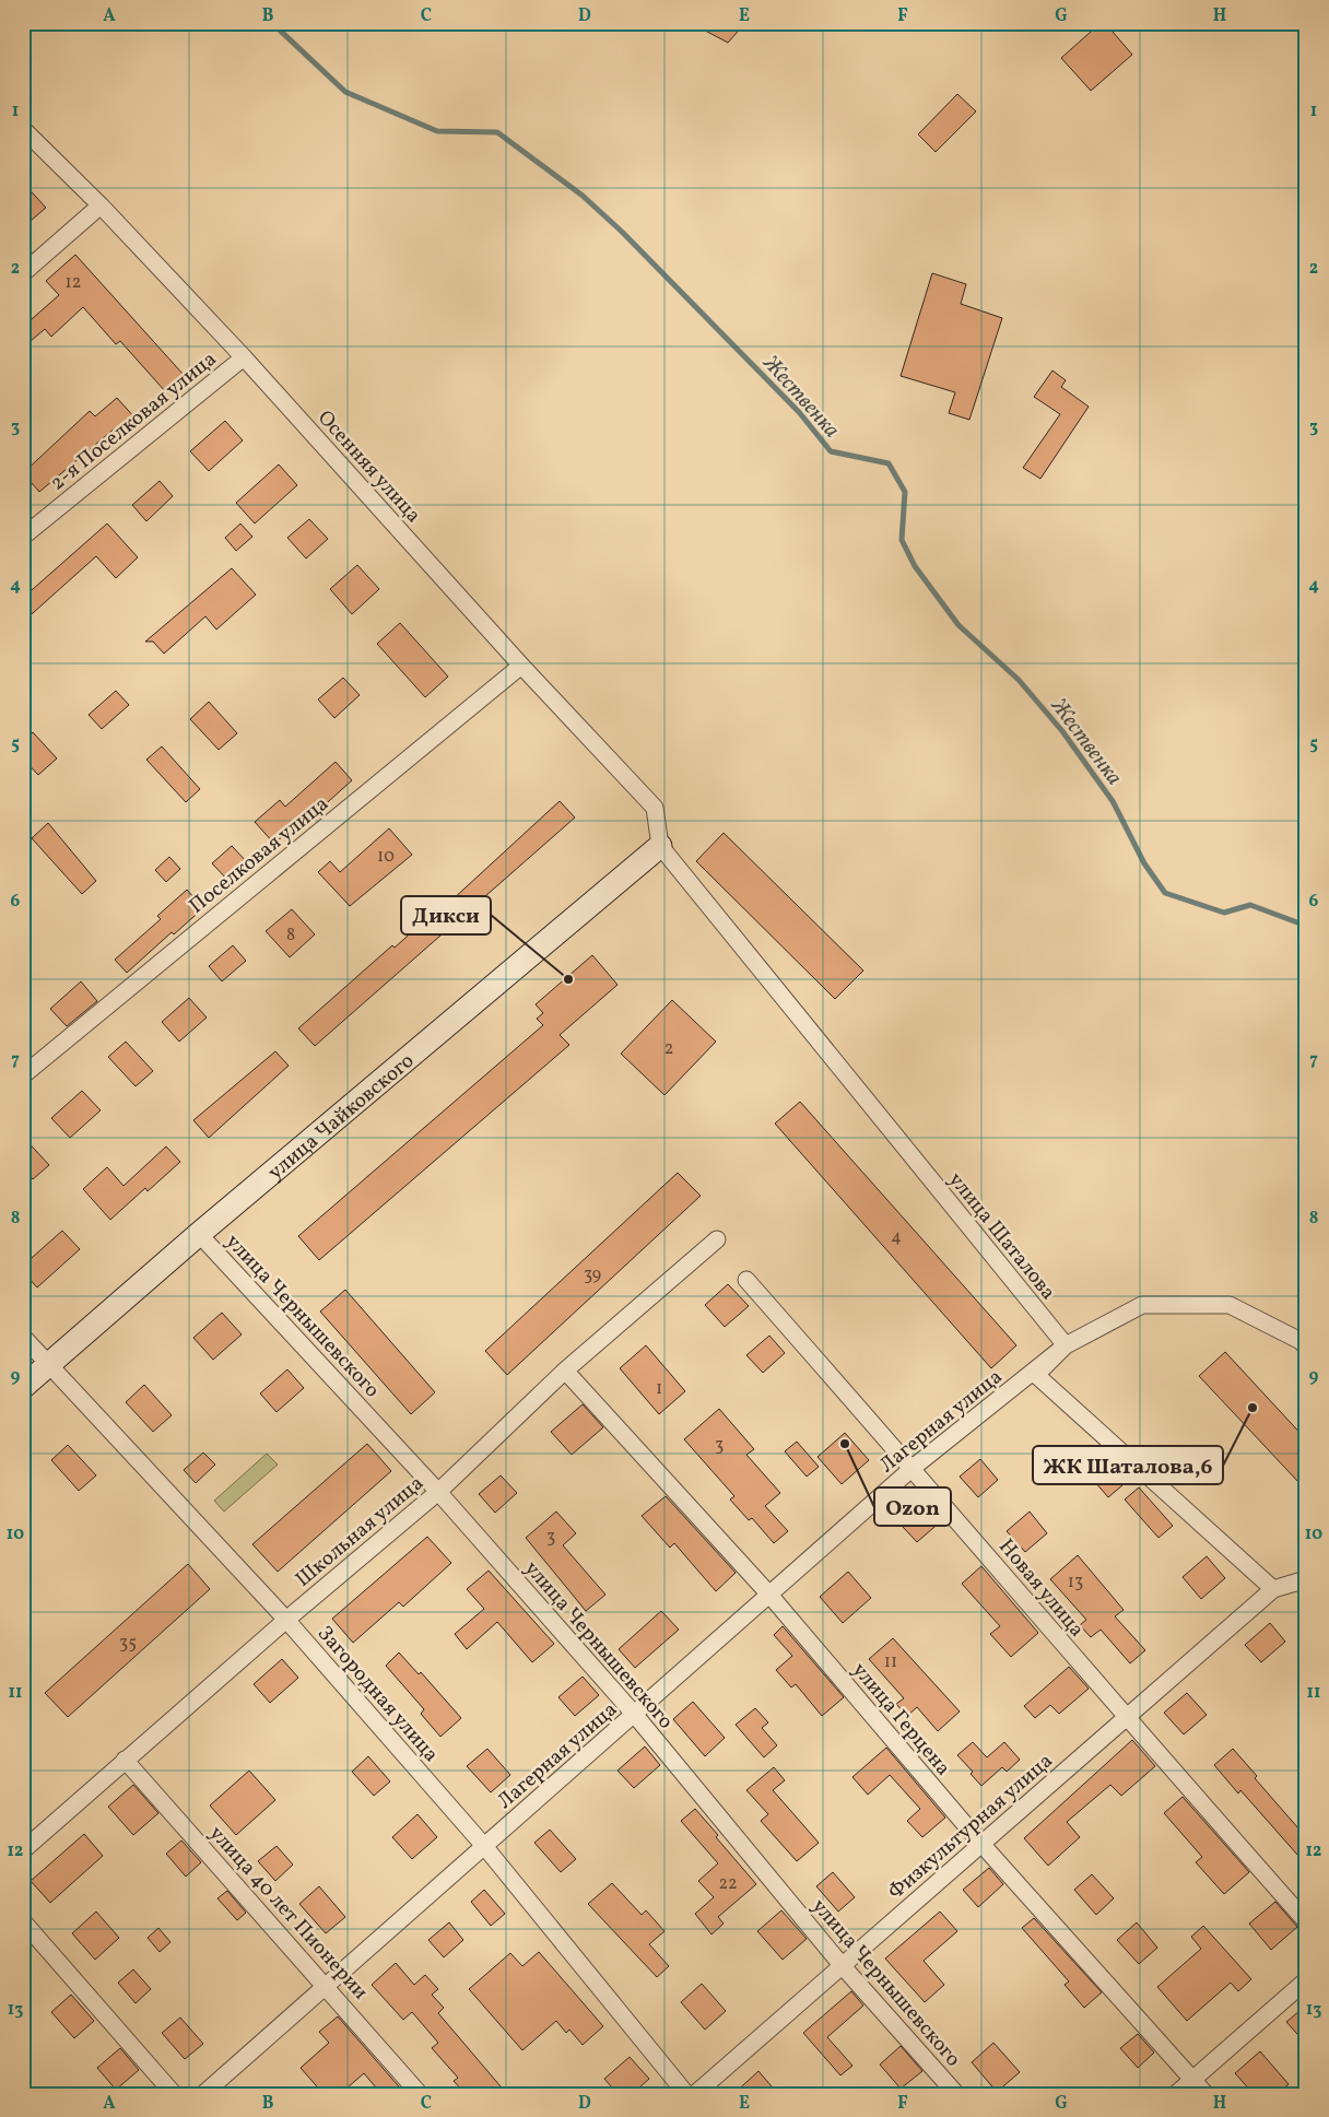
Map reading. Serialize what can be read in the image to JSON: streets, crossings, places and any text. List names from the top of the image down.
{
  "streets": {
    "street": [
      "2-я Поселковая улица",
      "Осенняя улица",
      "Поселковая улица",
      "улица Чайковского",
      "улица Шаталова",
      "улица Чернышевского",
      "Лагерная улица",
      "Школьная улица",
      "Новая улица",
      "Загородная улица",
      "улица Герцена",
      "Физкультурная улица",
      "улица 40 лет Пионерии"
    ]
  },
  "crossings": [
    ["2-я Поселковая улица", "Осенняя улица"],
    ["Осенняя улица", "Поселковая улица"],
    ["Осенняя улица", "улица Чайковского"],
    ["Осенняя улица", "улица Шаталова"],
    ["улица Чайковского", "улица Шаталова"],
    ["улица Чайковского", "улица Чернышевского"],
    ["улица Чайковского", "Загородная улица"],
    ["улица Шаталова", "Лагерная улица"],
    ["улица Чернышевского", "Лагерная улица"],
    ["улица Чернышевского", "Школьная улица"],
    ["улица Чернышевского", "Физкультурная улица"],
    ["Лагерная улица", "Новая улица"],
    ["Лагерная улица", "Загородная улица"],
    ["Лагерная улица", "улица Герцена"],
    ["Лагерная улица", "улица 40 лет Пионерии"],
    ["Школьная улица", "Загородная улица"],
    ["Школьная улица", "улица Герцена"],
    ["Школьная улица", "улица 40 лет Пионерии"],
    ["Новая улица", "Физкультурная улица"],
    ["улица Герцена", "Физкультурная улица"]
  ],
  "water": ["Жественка"],
  "places": ["Дикси", "ЖК Шаталова,6", "Ozon"],
  "house_numbers": [
    "12",
    "10",
    "8",
    "2",
    "4",
    "39",
    "1",
    "3",
    "3",
    "13",
    "35",
    "11",
    "22"
  ],
  "grid": {
    "columns": [
      "A",
      "B",
      "C",
      "D",
      "E",
      "F",
      "G",
      "H"
    ],
    "rows": [
      "1",
      "2",
      "3",
      "4",
      "5",
      "6",
      "7",
      "8",
      "9",
      "10",
      "11",
      "12",
      "13"
    ]
  }
}
